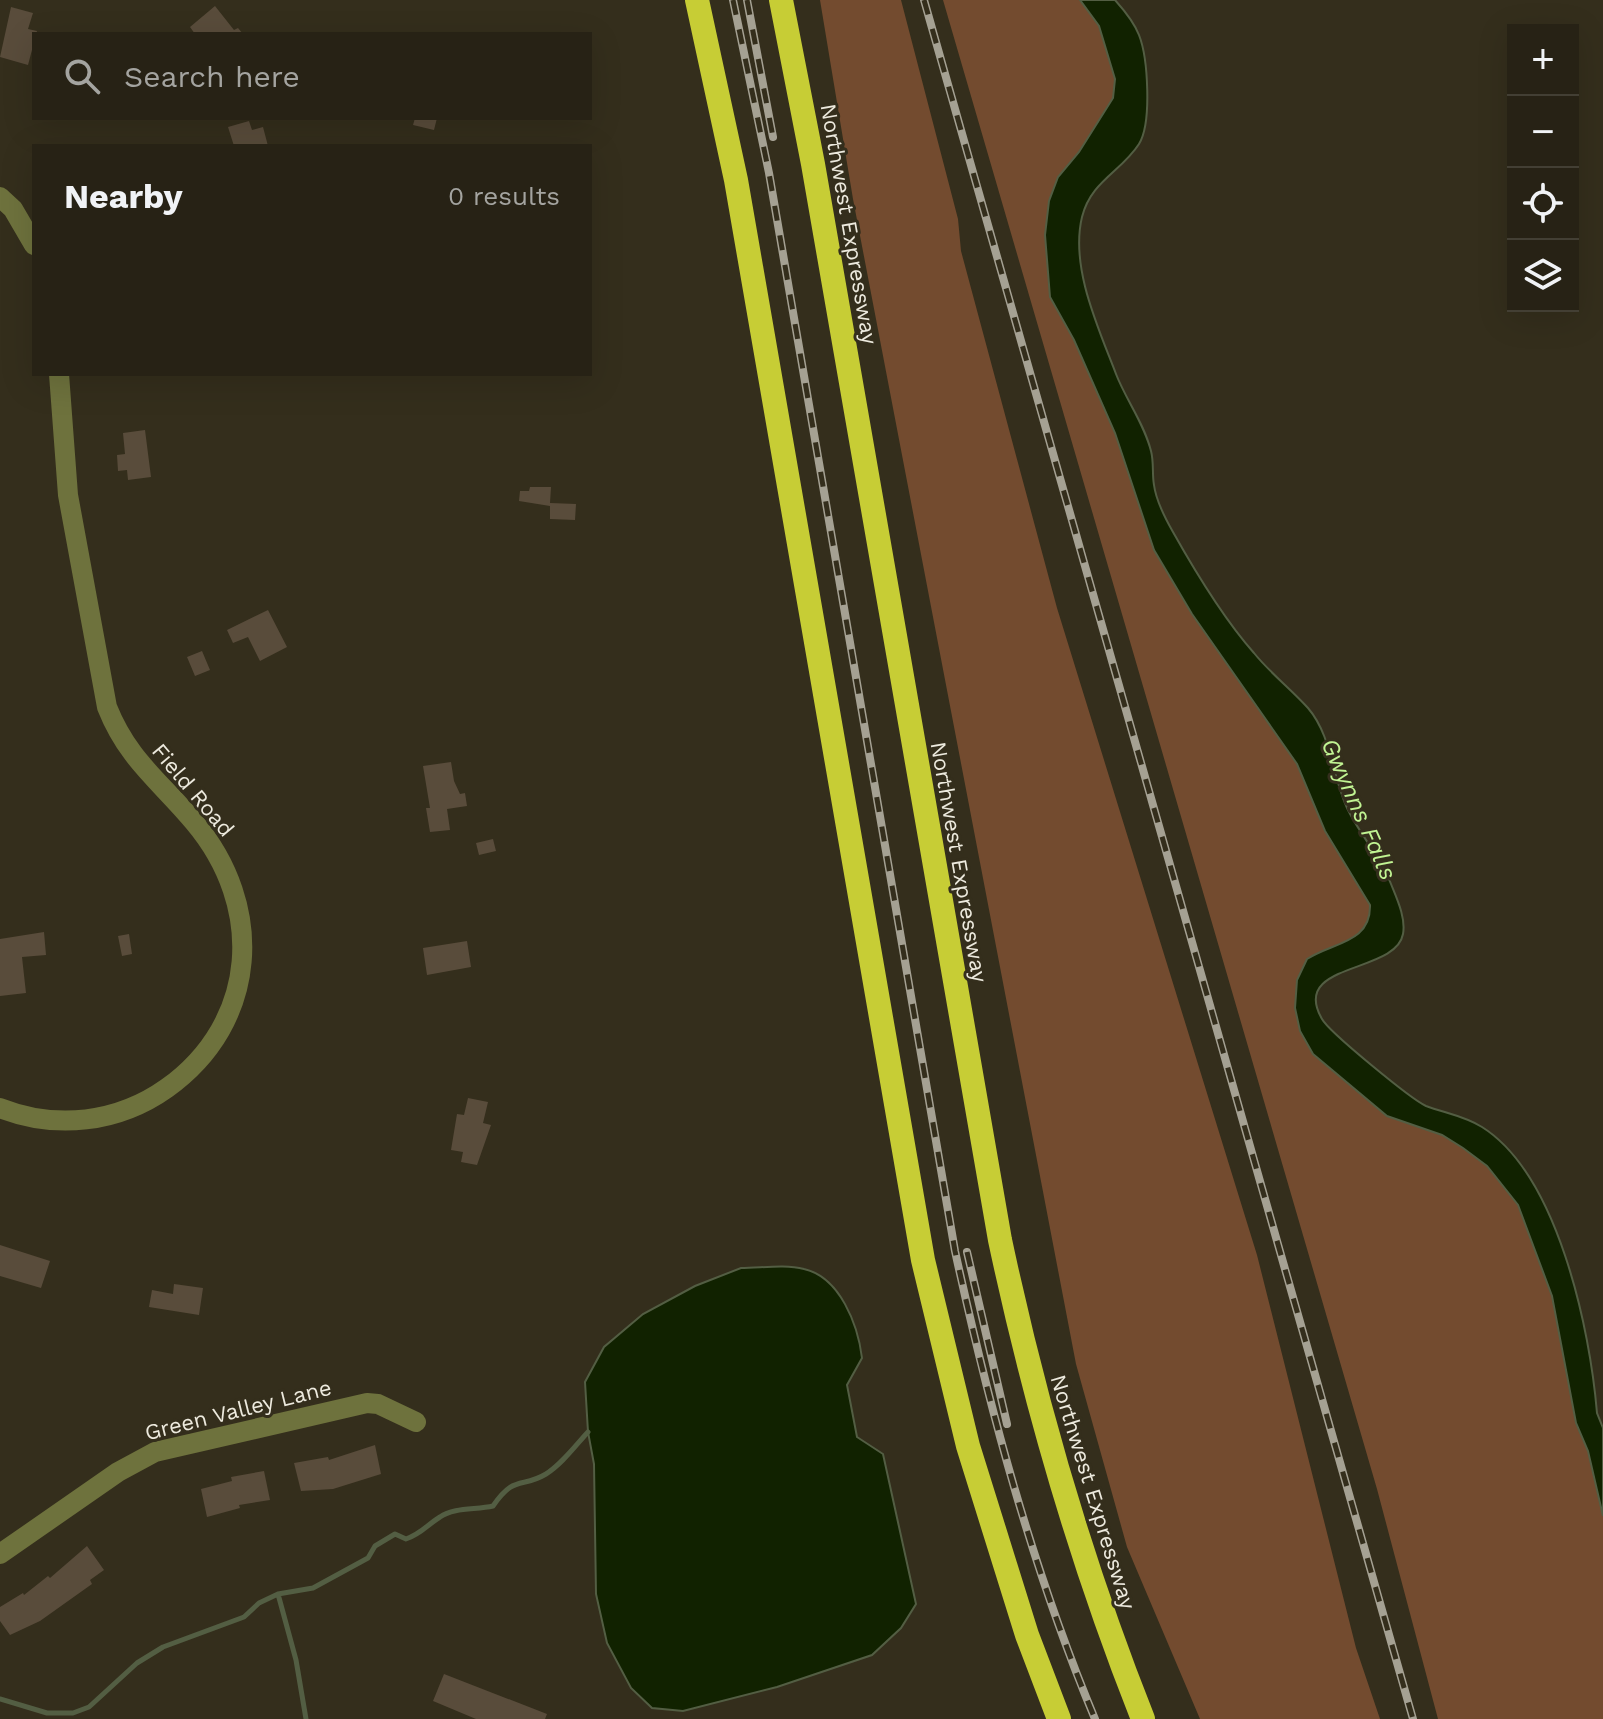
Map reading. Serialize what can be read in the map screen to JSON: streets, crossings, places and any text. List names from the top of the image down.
{
  "streets": {
    "highway": ["Northwest Expressway"],
    "street": ["Field Road", "Green Valley Lane"]
  },
  "water": ["Gwynns Falls"],
  "page": {
    "map_buttons": ["+", "−"],
    "search": "Search here",
    "heading": ["Nearby", "0 results"]
  }
}
